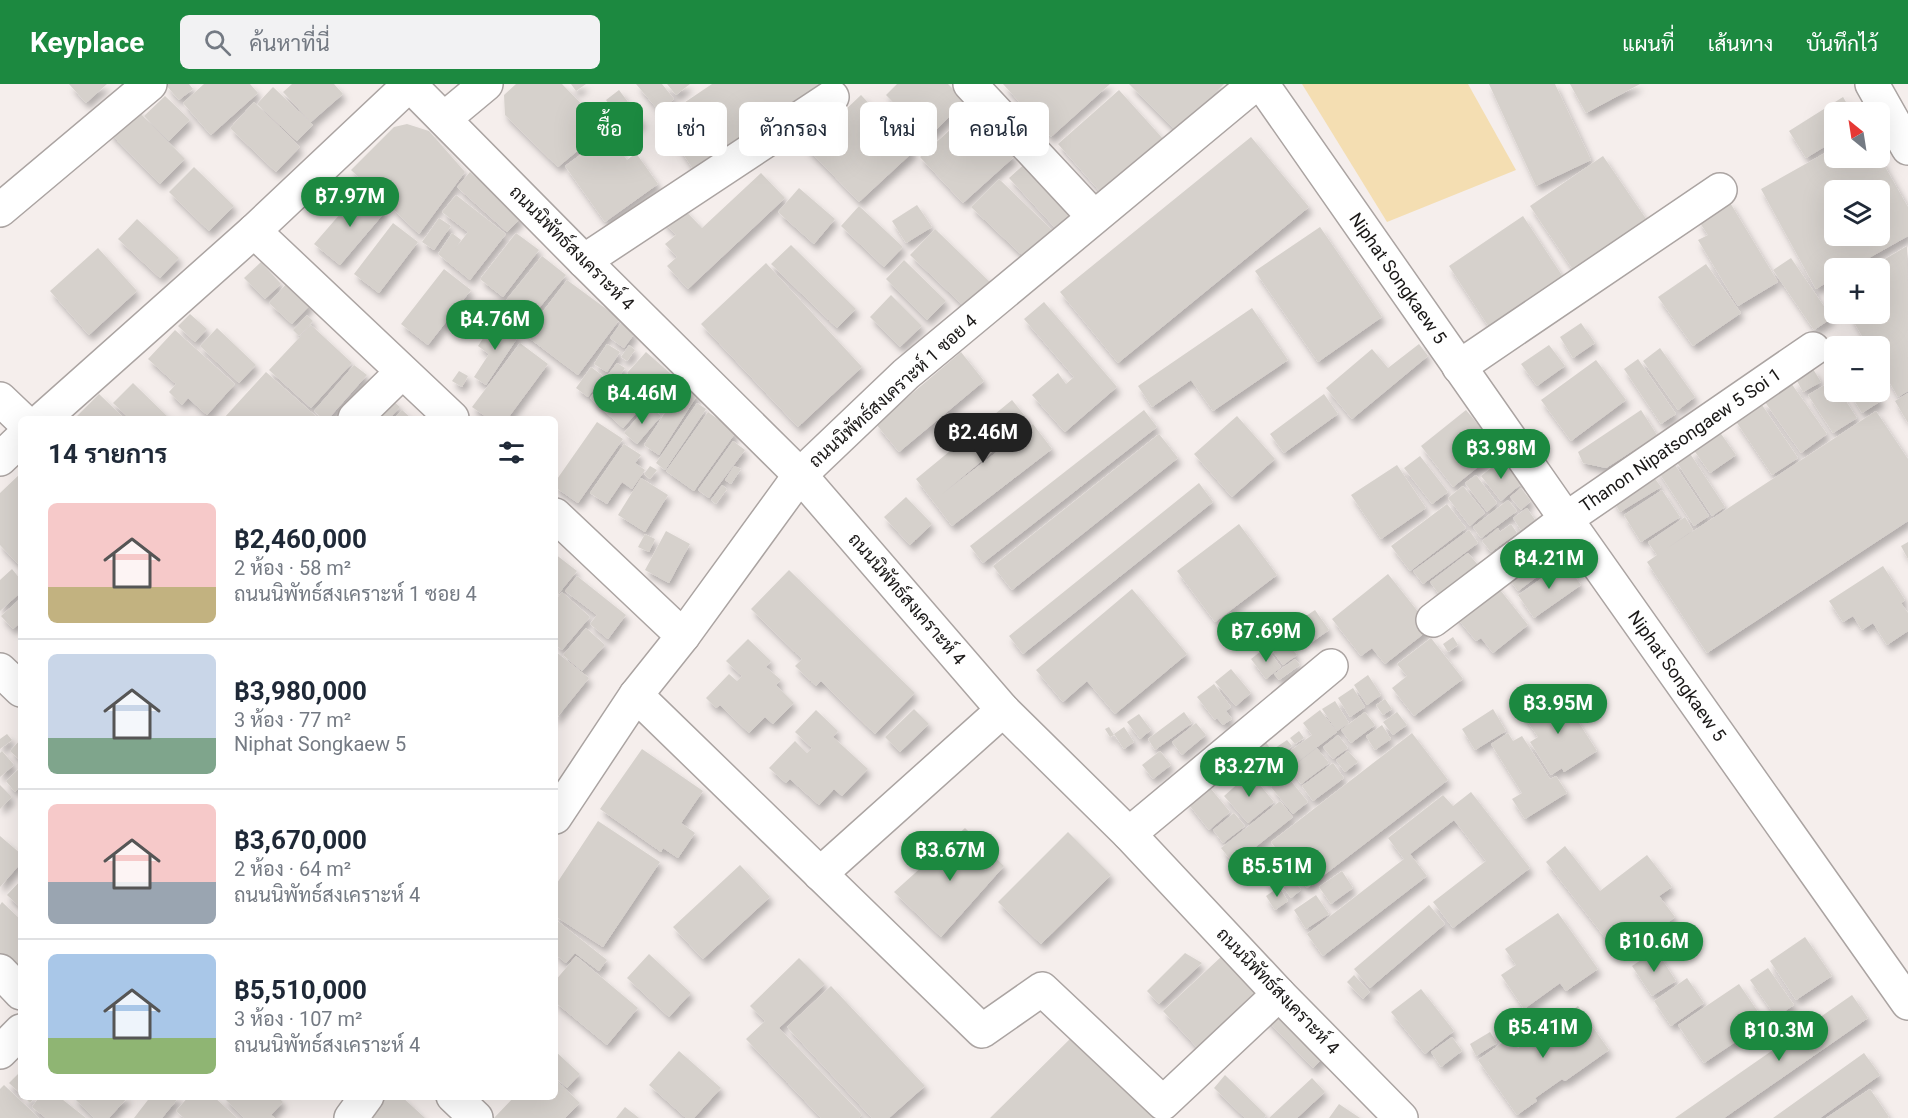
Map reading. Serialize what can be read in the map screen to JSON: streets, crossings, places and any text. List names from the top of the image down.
{
  "streets": {
    "street": [
      "ถนนนิพัทธ์สงเคราะห์ 4",
      "Niphat Songkaew 5",
      "ถนนนิพัทธ์สงเคราะห์ 1 ซอย 4",
      "Thanon Nipatsongaew 5 Soi 1"
    ]
  },
  "crossings": [
    ["ถนนนิพัทธ์สงเคราะห์ 4", "ถนนนิพัทธ์สงเคราะห์ 1 ซอย 4"],
    ["Niphat Songkaew 5", "Thanon Nipatsongaew 5 Soi 1"]
  ],
  "north": "top left",
  "page": {
    "header": "Keyplace",
    "search": "ค้นหาที่นี่",
    "nav": ["แผนที่", "เส้นทาง", "บันทึกไว้"],
    "map_buttons": ["+", "−"],
    "chip": [
      "ซื้อ",
      "เช่า",
      "ตัวกรอง",
      "ใหม่",
      "คอนโด"
    ],
    "price": [
      "฿7.97M",
      "฿4.76M",
      "฿4.46M",
      "฿2.46M",
      "฿3.98M",
      "฿4.21M",
      "฿7.69M",
      "฿3.95M",
      "฿3.27M",
      "฿3.67M",
      "฿5.51M",
      "฿10.6M",
      "฿5.41M",
      "฿10.3M"
    ],
    "heading": "14 รายการ",
    "list": [
      {
        "name": "฿2,460,000",
        "note": "2 ห้อง · 58 m² · ถนนนิพัทธ์สงเคราะห์ 1 ซอย 4"
      },
      {
        "name": "฿3,980,000",
        "note": "3 ห้อง · 77 m² · Niphat Songkaew 5"
      },
      {
        "name": "฿3,670,000",
        "note": "2 ห้อง · 64 m² · ถนนนิพัทธ์สงเคราะห์ 4"
      },
      {
        "name": "฿5,510,000",
        "note": "3 ห้อง · 107 m² · ถนนนิพัทธ์สงเคราะห์ 4"
      }
    ]
  }
}
